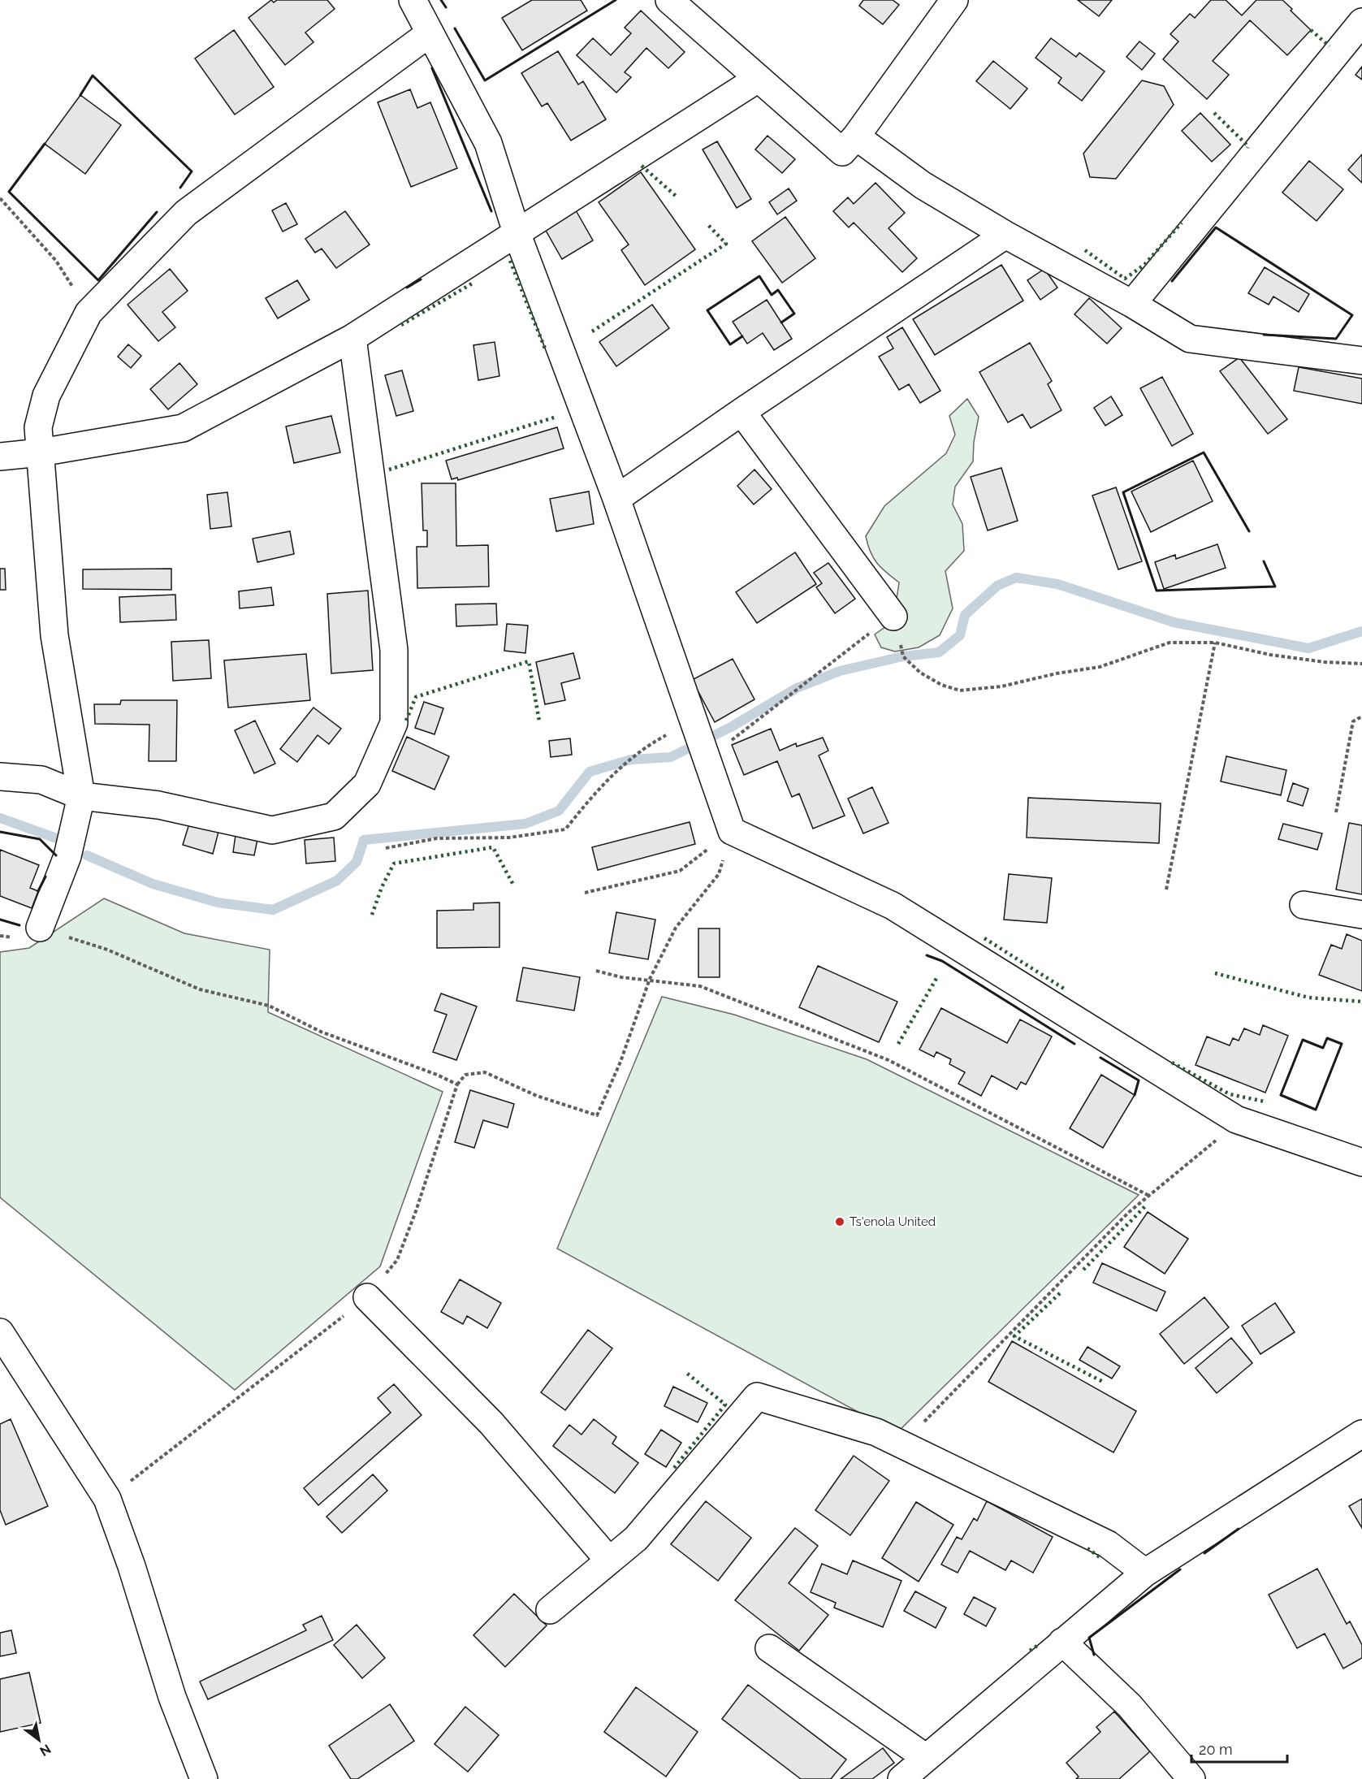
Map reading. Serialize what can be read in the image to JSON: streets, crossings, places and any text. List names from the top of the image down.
{
  "places": ["Ts'enola United"],
  "scale_bar": "20 m",
  "north": "bottom right"
}
